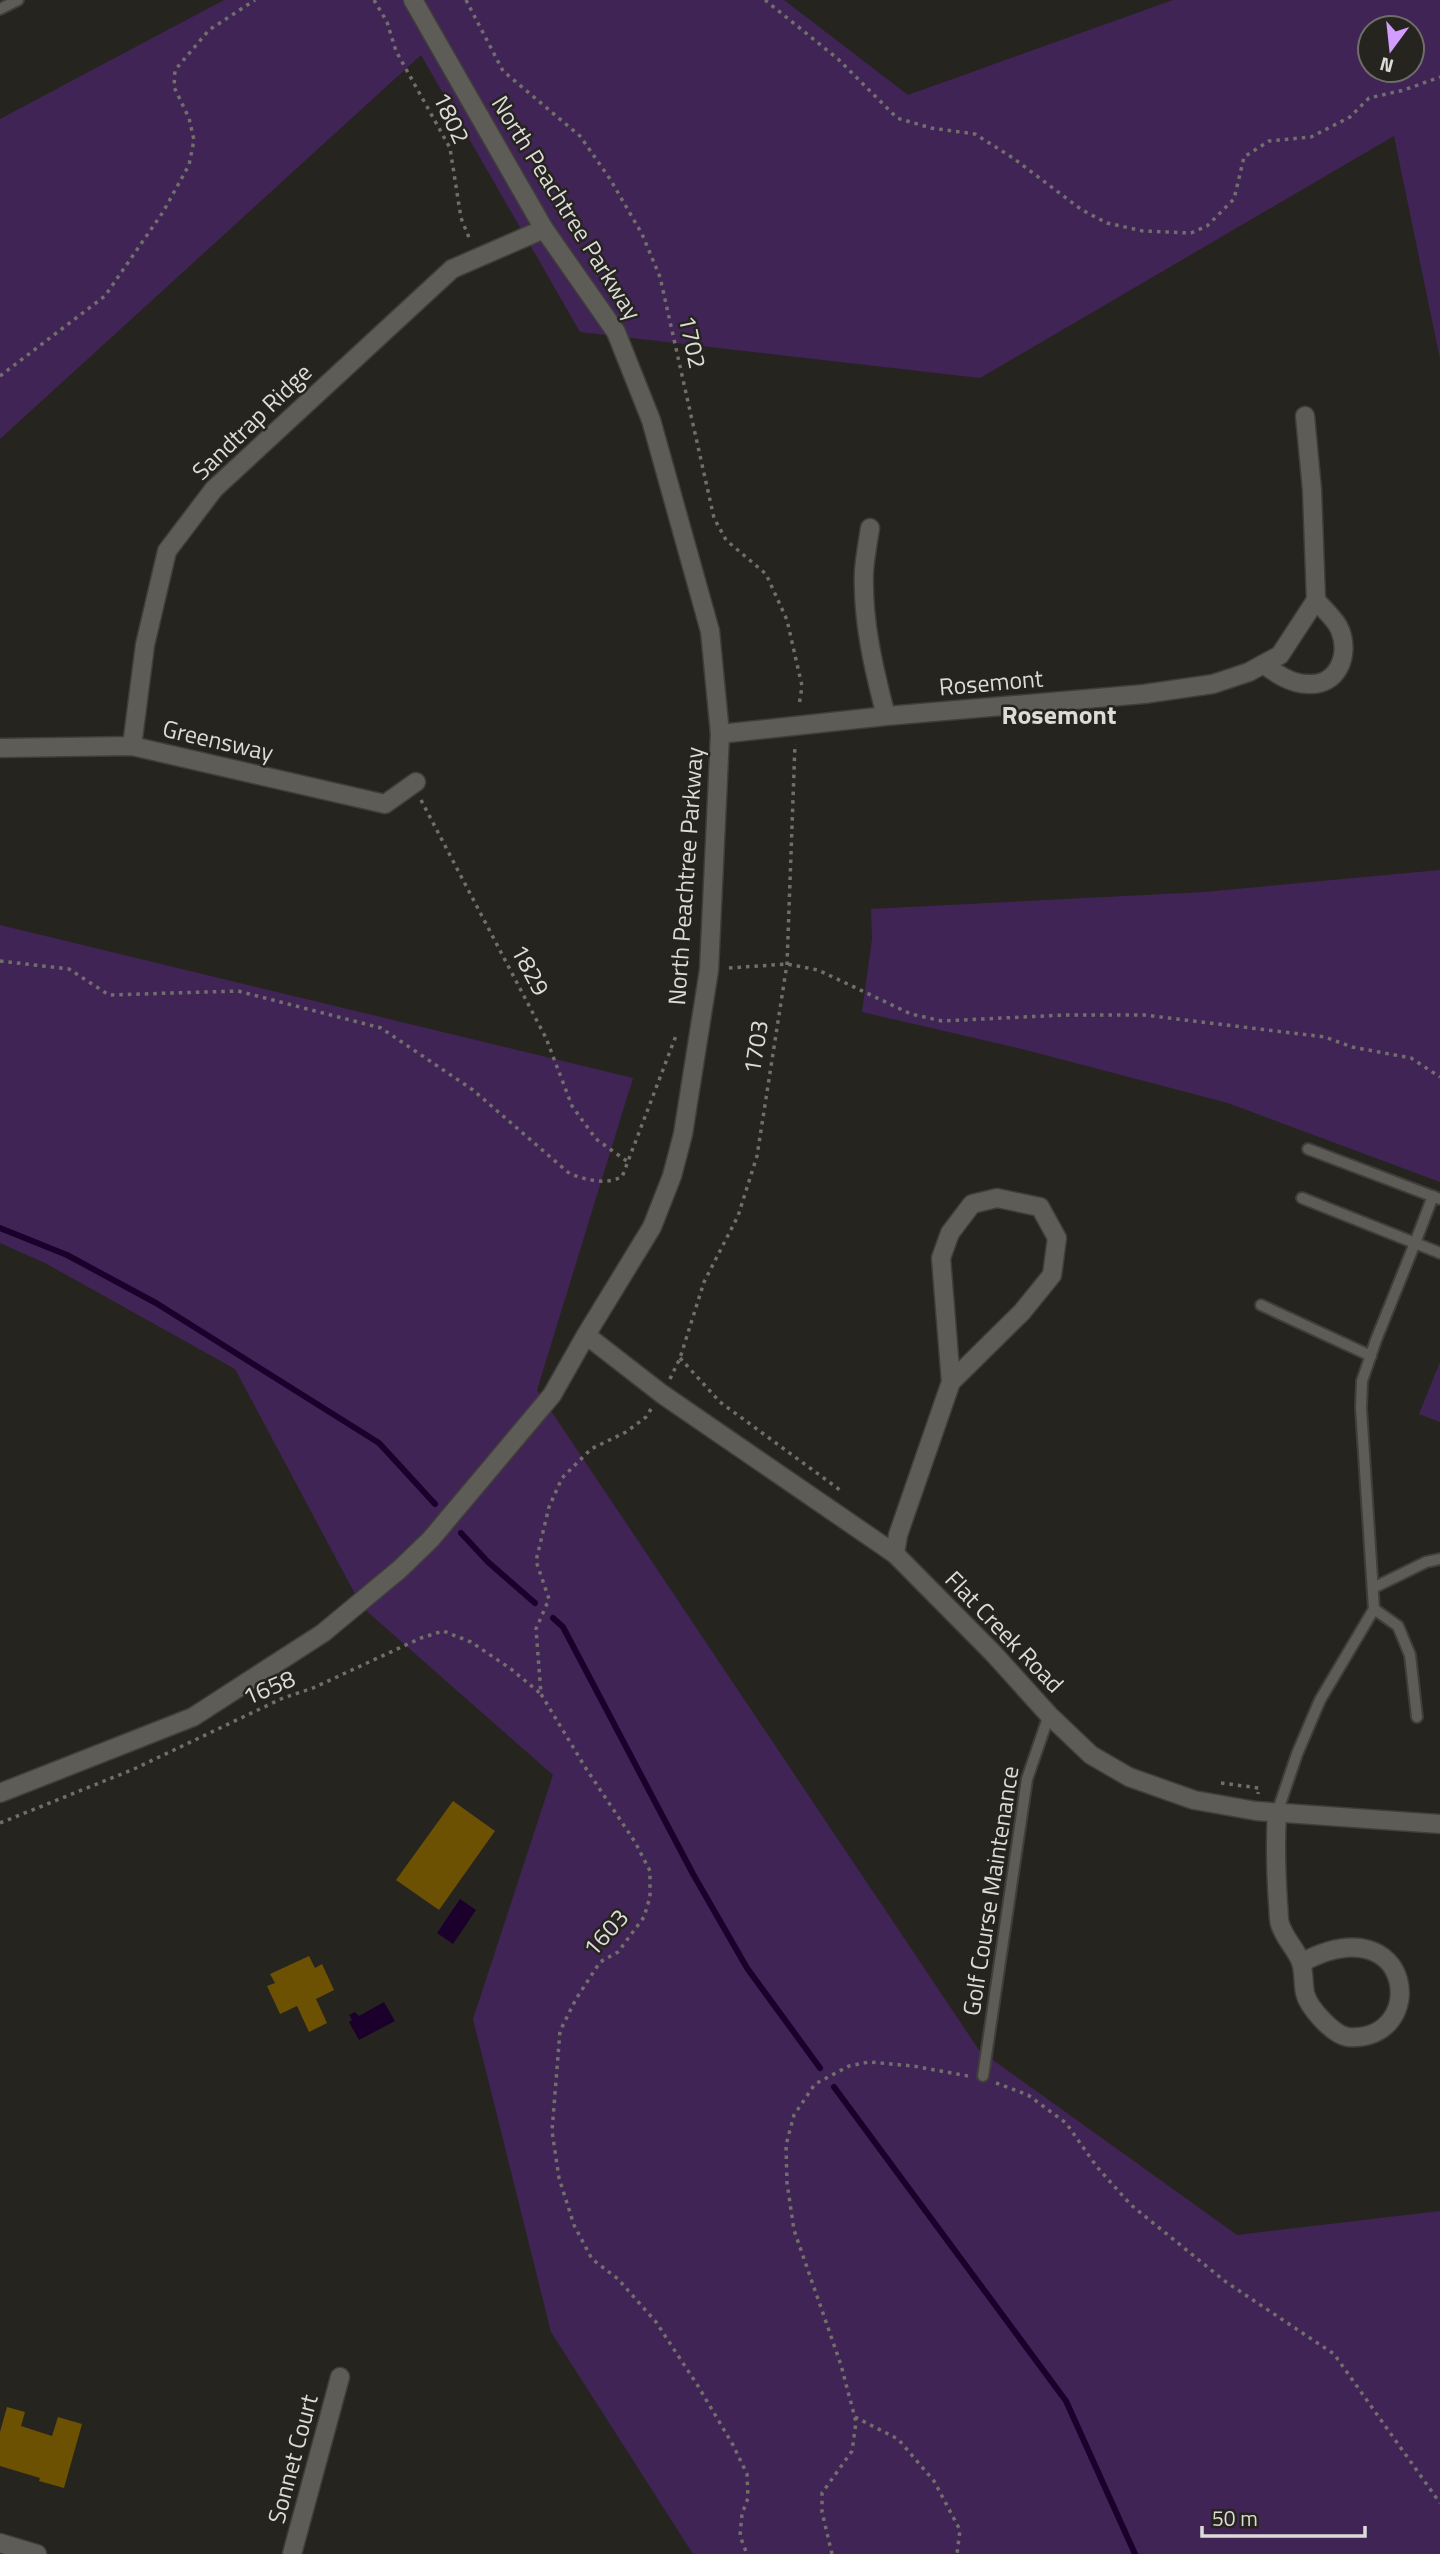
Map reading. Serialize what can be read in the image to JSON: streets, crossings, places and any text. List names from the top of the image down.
{
  "streets": {
    "street": [
      "North Peachtree Parkway",
      "Sandtrap Ridge",
      "Rosemont",
      "Greensway",
      "Flat Creek Road",
      "Sonnet Court"
    ],
    "lane": ["Golf Course Maintenance"],
    "path": [
      "1802",
      "1702",
      "1829",
      "1703",
      "1658",
      "1603"
    ]
  },
  "crossings": [
    ["1802", "Sandtrap Ridge"],
    ["North Peachtree Parkway", "Sandtrap Ridge"],
    ["North Peachtree Parkway", "Rosemont"],
    ["North Peachtree Parkway", "Flat Creek Road"],
    ["1702", "Rosemont"],
    ["1702", "1703"],
    ["Sandtrap Ridge", "Greensway"],
    ["Rosemont", "1703"],
    ["Greensway", "1829"],
    ["1703", "1603"],
    ["Flat Creek Road", "Golf Course Maintenance"],
    ["Flat Creek Road", "1603"],
    ["1658", "1603"]
  ],
  "districts": ["Rosemont"],
  "scale_bar": "50 m",
  "north": "bottom"
}
